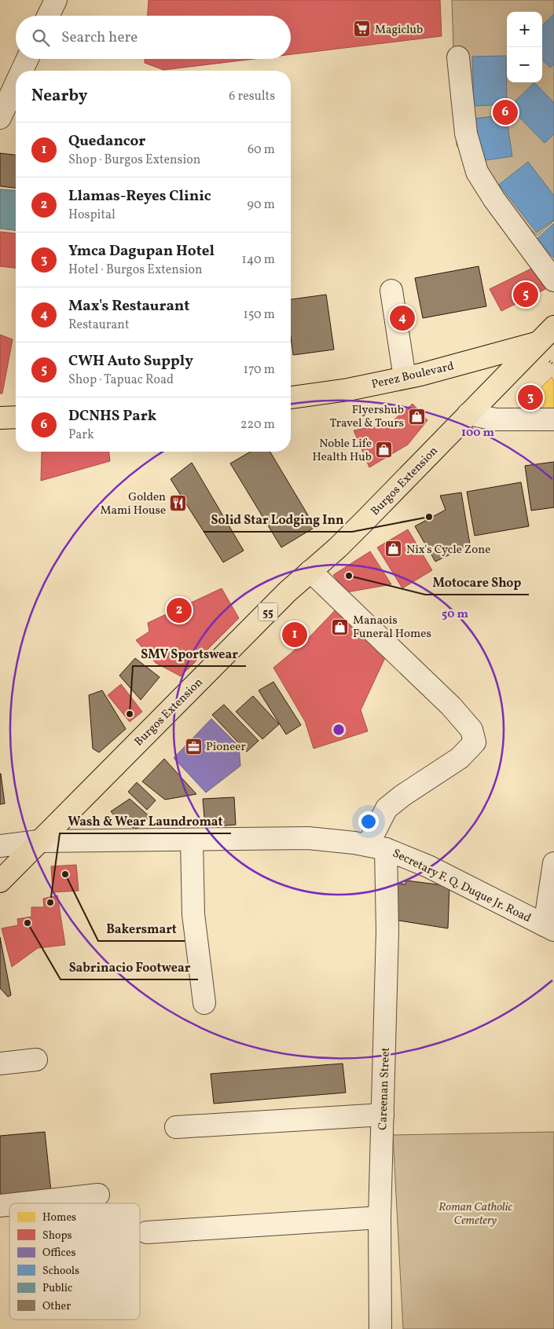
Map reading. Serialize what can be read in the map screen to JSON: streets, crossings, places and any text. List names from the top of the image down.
{
  "streets": {
    "main road": ["Perez Boulevard", "Burgos Extension", "55"],
    "street": ["Secretary F. Q. Duque Jr. Road", "Careenan Street"]
  },
  "crossings": [
    ["Perez Boulevard", "Burgos Extension"],
    ["Perez Boulevard", "55"],
    ["Burgos Extension", "55"],
    ["Burgos Extension", "Secretary F. Q. Duque Jr. Road"],
    ["Secretary F. Q. Duque Jr. Road", "Careenan Street"]
  ],
  "parks": ["Roman Catholic Cemetery"],
  "places": {
    "supermarket": ["Magiclub"],
    "shop": [
      "Flyershub Travel & Tours",
      "Noble Life Health Hub",
      "Nix's Cycle Zone",
      "Manaois Funeral Homes"
    ],
    "restaurant": ["Golden Mami House"],
    "other": [
      "Solid Star Lodging Inn",
      "Motocare Shop",
      "SMV Sportswear",
      "Bakersmart",
      "Wash & Wear Laundromat",
      "Sabrinacio Footwear"
    ],
    "office": ["Pioneer"]
  },
  "legend": [
    "Homes",
    "Shops",
    "Offices",
    "Schools",
    "Public",
    "Other"
  ],
  "page": {
    "map_buttons": ["+", "−"],
    "search": "Search here",
    "heading": ["Nearby", "6 results"],
    "pins": [
      "6",
      "5",
      "4",
      "3",
      "2",
      "1"
    ],
    "list": [
      {
        "mark": "1",
        "name": "Quedancor",
        "note": "Shop · Burgos Extension",
        "value": "60 m"
      },
      {
        "mark": "2",
        "name": "Llamas-Reyes Clinic",
        "note": "Hospital",
        "value": "90 m"
      },
      {
        "mark": "3",
        "name": "Ymca Dagupan Hotel",
        "note": "Hotel · Burgos Extension",
        "value": "140 m"
      },
      {
        "mark": "4",
        "name": "Max's Restaurant",
        "note": "Restaurant",
        "value": "150 m"
      },
      {
        "mark": "5",
        "name": "CWH Auto Supply",
        "note": "Shop · Tapuac Road",
        "value": "170 m"
      },
      {
        "mark": "6",
        "name": "DCNHS Park",
        "note": "Park",
        "value": "220 m"
      }
    ]
  },
  "rings": ["100 m", "50 m"]
}
